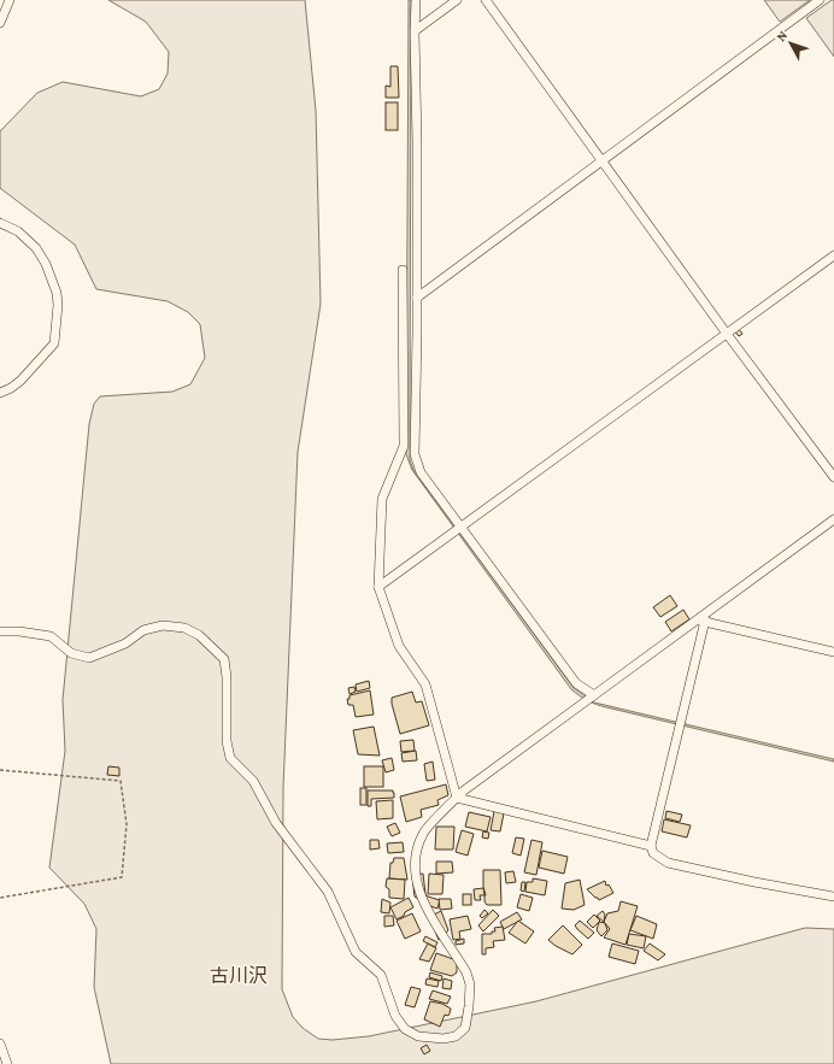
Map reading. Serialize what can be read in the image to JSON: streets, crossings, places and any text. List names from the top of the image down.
{
  "districts": ["古川沢"],
  "north": "top left"
}
